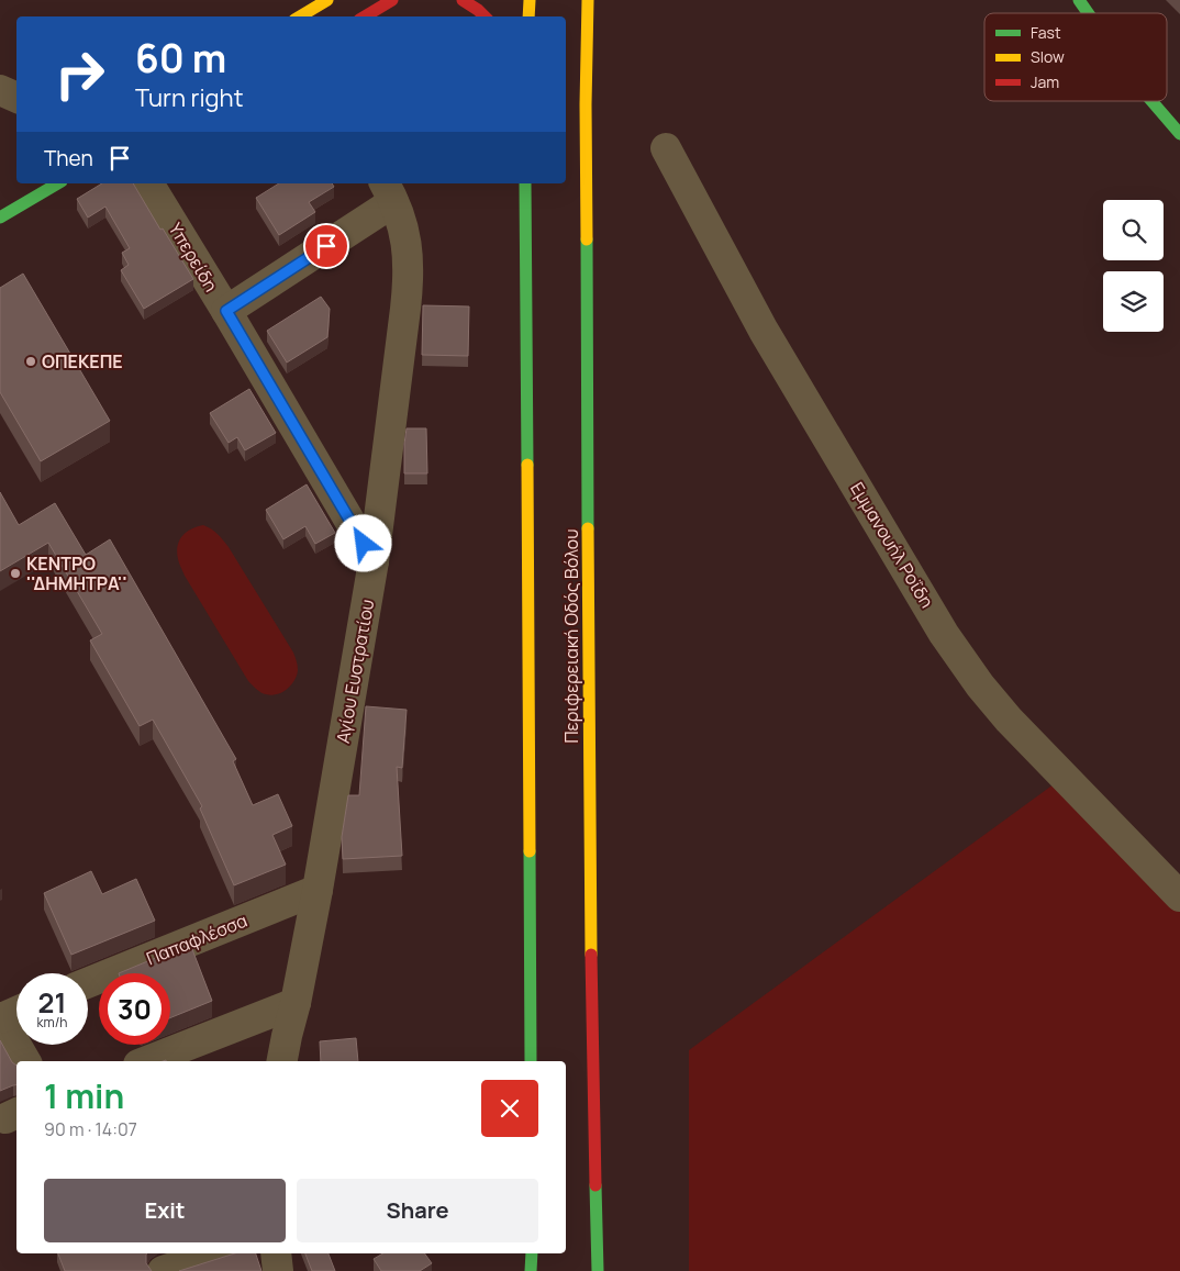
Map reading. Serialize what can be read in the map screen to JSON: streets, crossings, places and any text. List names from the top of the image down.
{
  "streets": {
    "main road": ["Περιφερειακή Οδός Βόλου"],
    "street": [
      "Υπερείδη",
      "Εμμανουήλ Ροΐδη",
      "Αγίου Ευστρατίου",
      "Παπαφλέσσα"
    ]
  },
  "crossings": [
    ["Υπερείδη", "Αγίου Ευστρατίου"],
    ["Αγίου Ευστρατίου", "Παπαφλέσσα"]
  ],
  "places": ["ΟΠΕΚΕΠΕ", "ΚΕΝΤΡΟ ''ΔΗΜΗΤΡΑ''"],
  "legend": ["Fast", "Slow", "Jam"],
  "page": {
    "turn": ["60 m", "Turn right"],
    "then": "Then",
    "speed": "21 km/h",
    "limit": "30",
    "heading": ["1 min", "90 m · 14:07"],
    "buttons": ["Exit", "Share"]
  }
}
